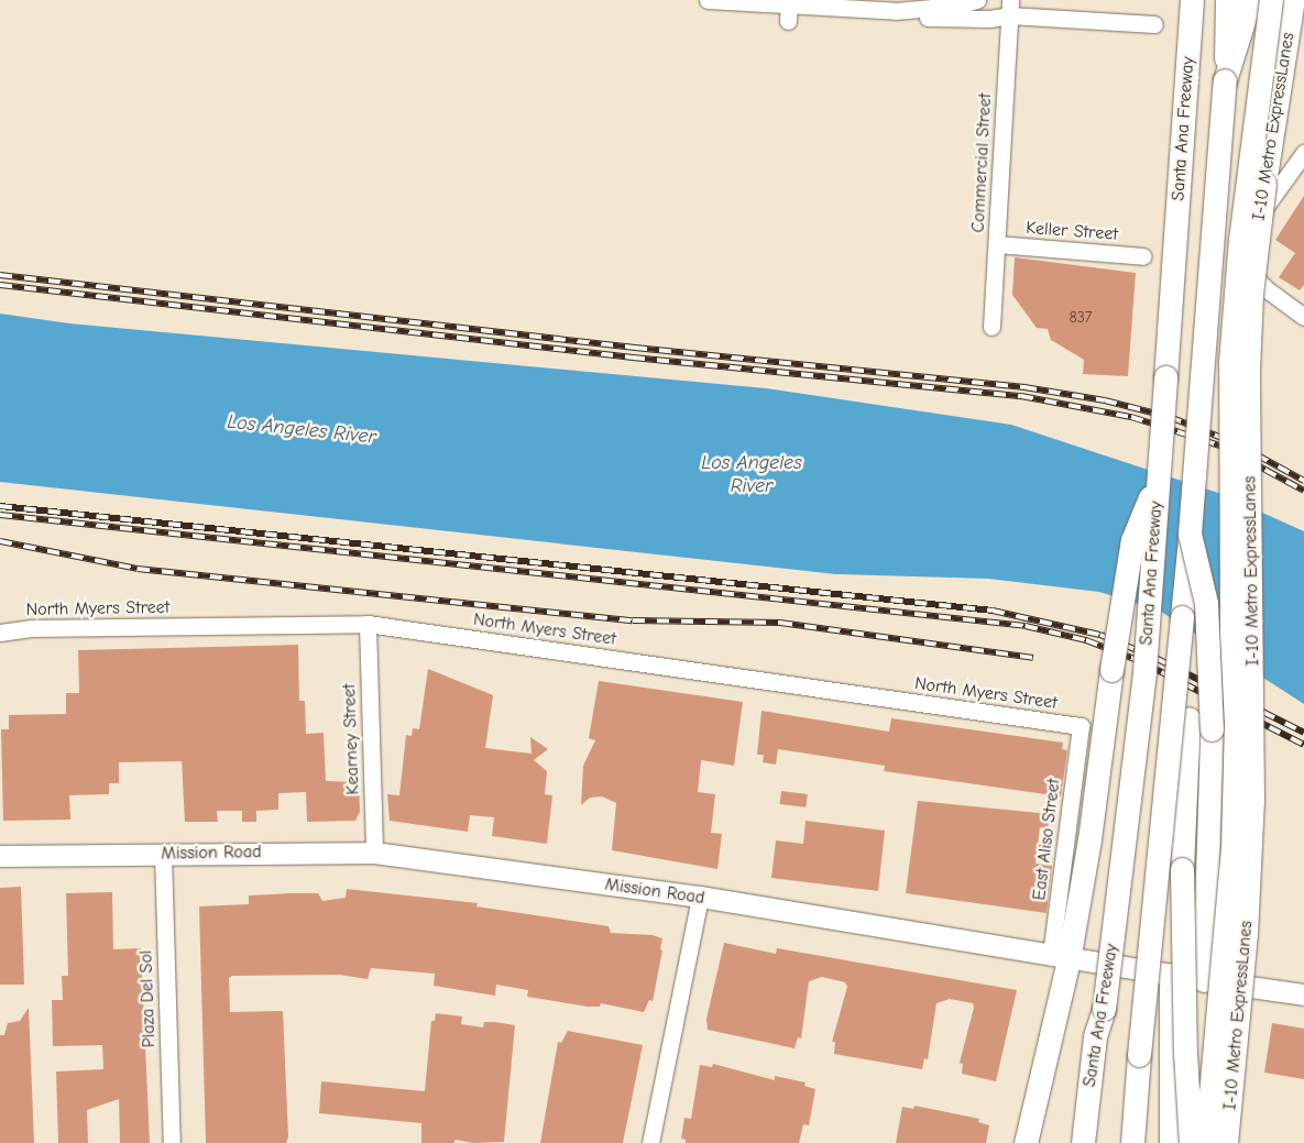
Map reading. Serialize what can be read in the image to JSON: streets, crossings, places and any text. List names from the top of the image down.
{
  "streets": {
    "highway": ["I-10 Metro ExpressLanes", "Santa Ana Freeway"],
    "main road": ["Mission Road"],
    "street": [
      "Commercial Street",
      "Keller Street",
      "North Myers Street",
      "Kearney Street",
      "East Aliso Street",
      "Plaza Del Sol"
    ]
  },
  "crossings": [
    ["Commercial Street", "Keller Street"],
    ["North Myers Street", "Kearney Street"],
    ["North Myers Street", "East Aliso Street"],
    ["Kearney Street", "Mission Road"],
    ["East Aliso Street", "Mission Road"],
    ["Mission Road", "Plaza Del Sol"]
  ],
  "water": ["Los Angeles River"],
  "house_numbers": ["837"]
}
